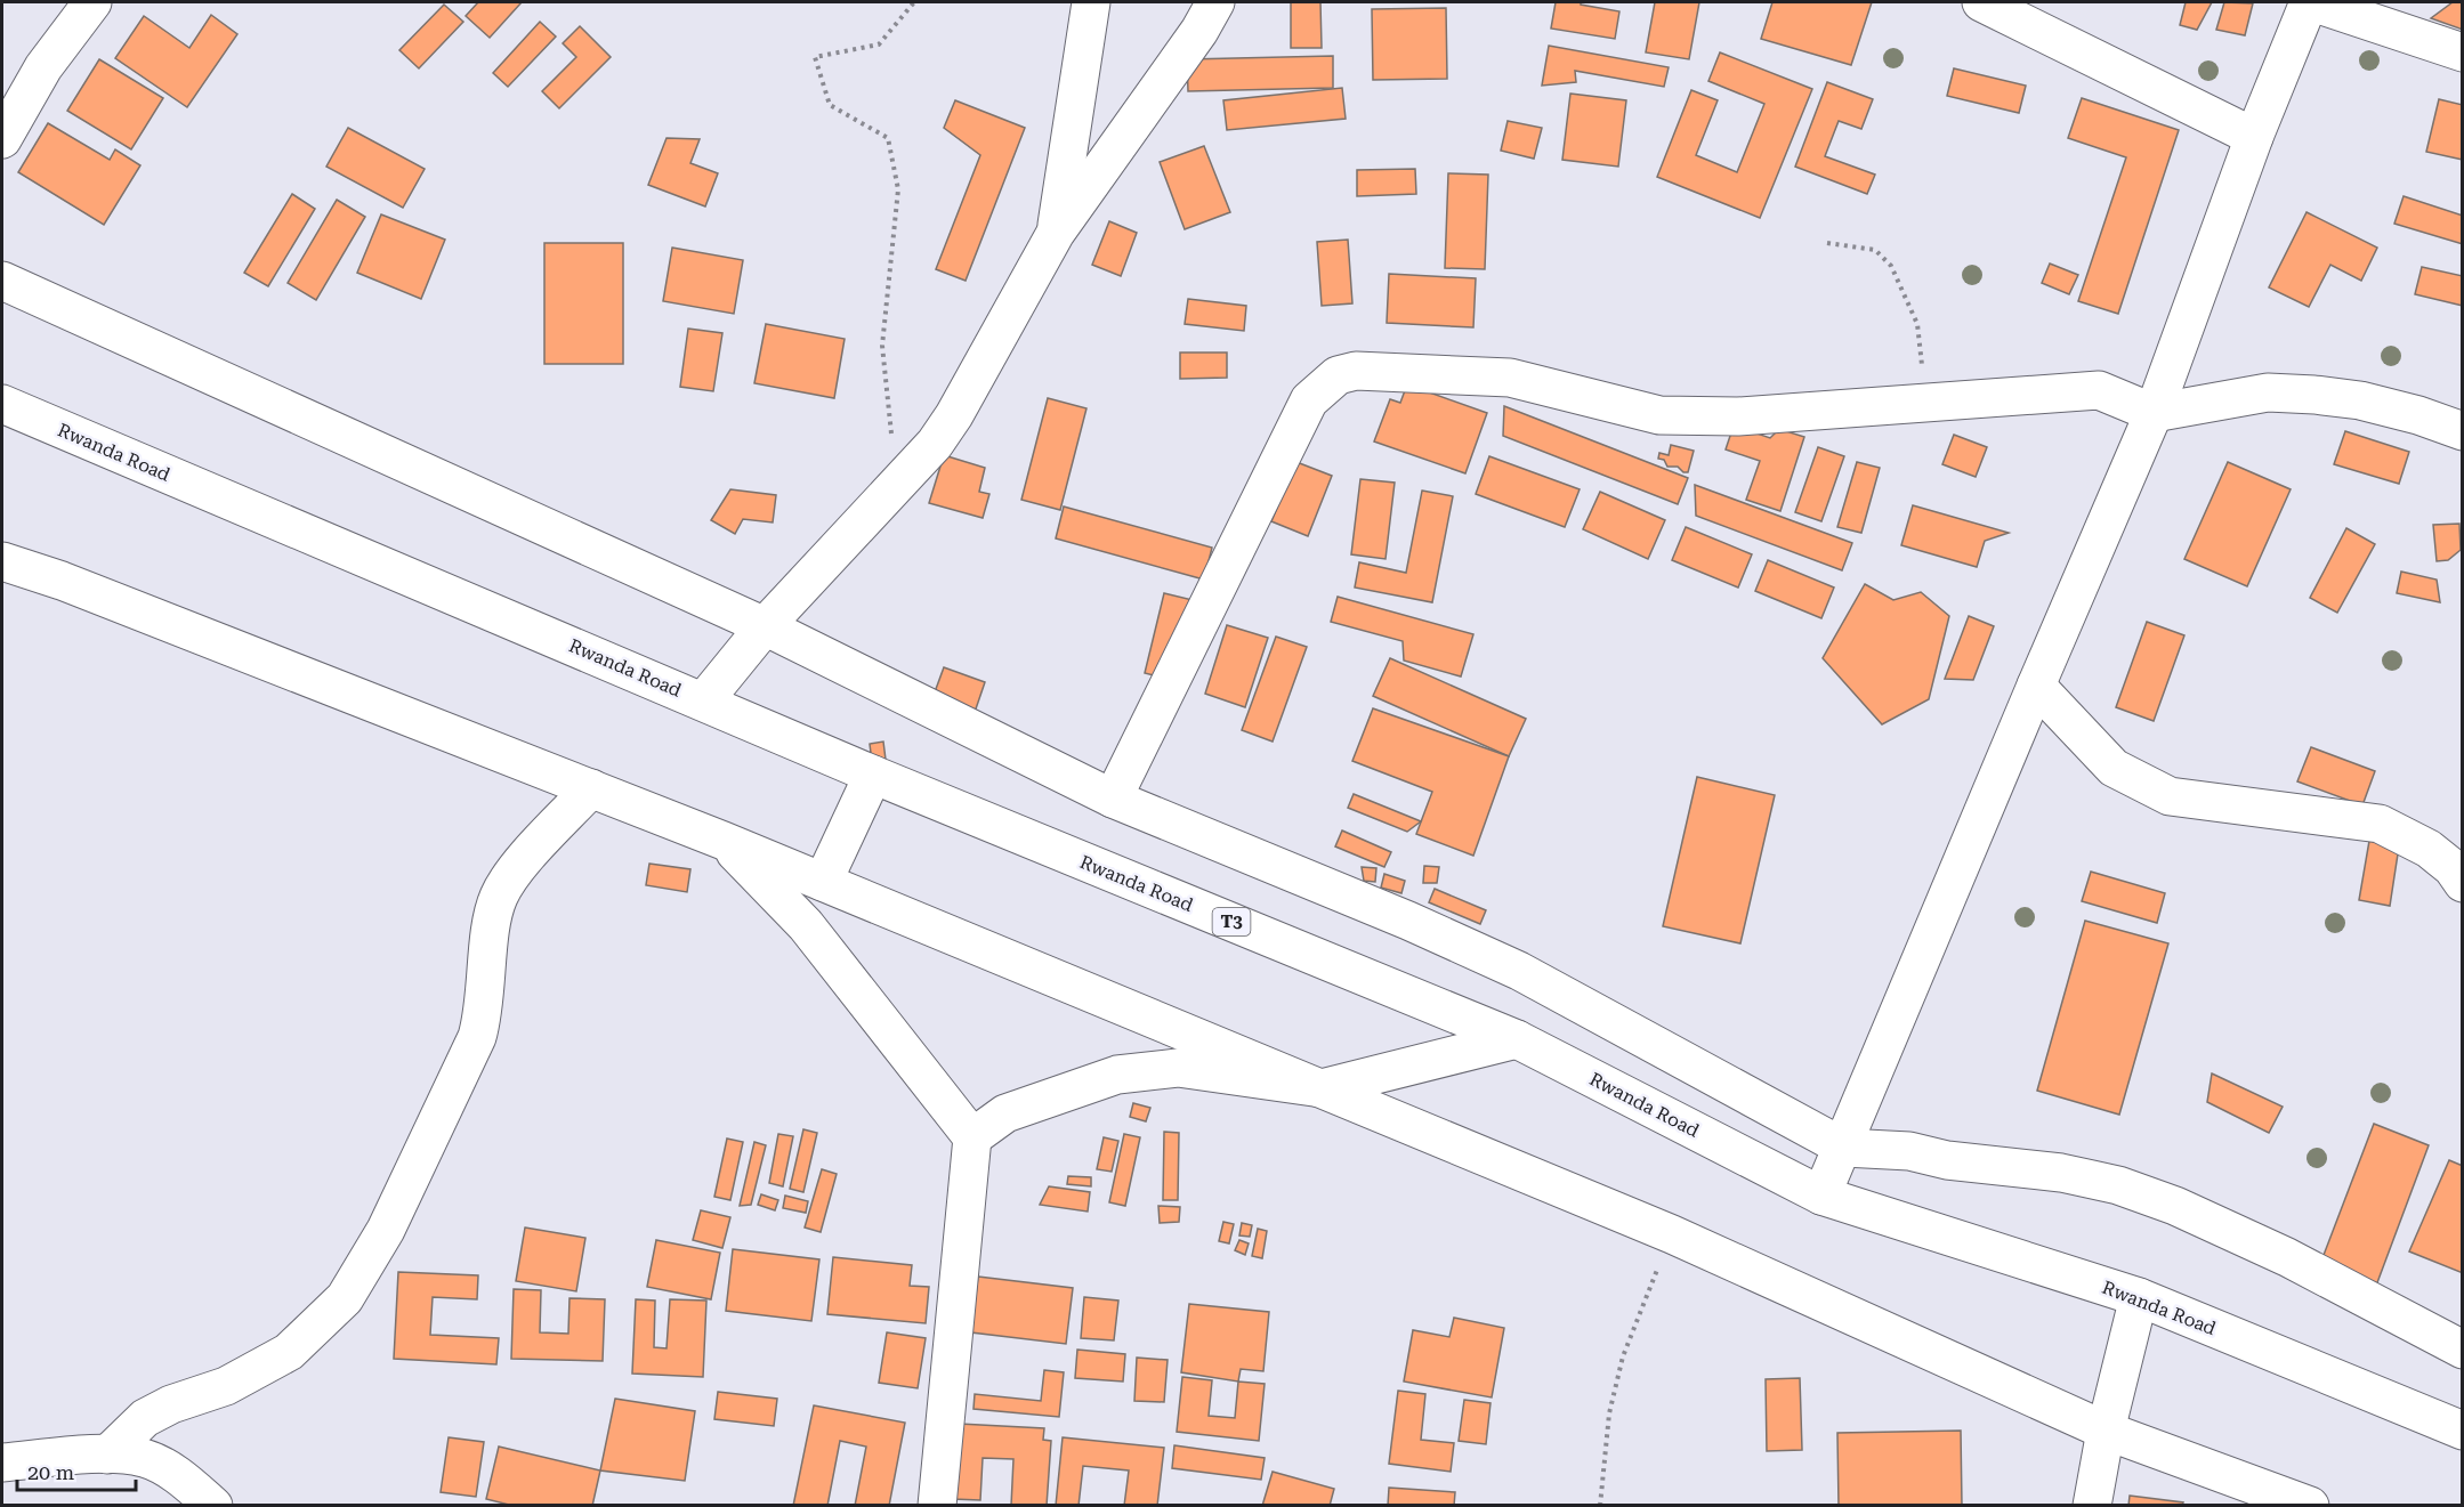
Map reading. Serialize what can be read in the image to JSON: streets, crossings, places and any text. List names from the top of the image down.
{
  "streets": {
    "main road": ["Rwanda Road", "T3"]
  },
  "scale_bar": "20 m"
}
